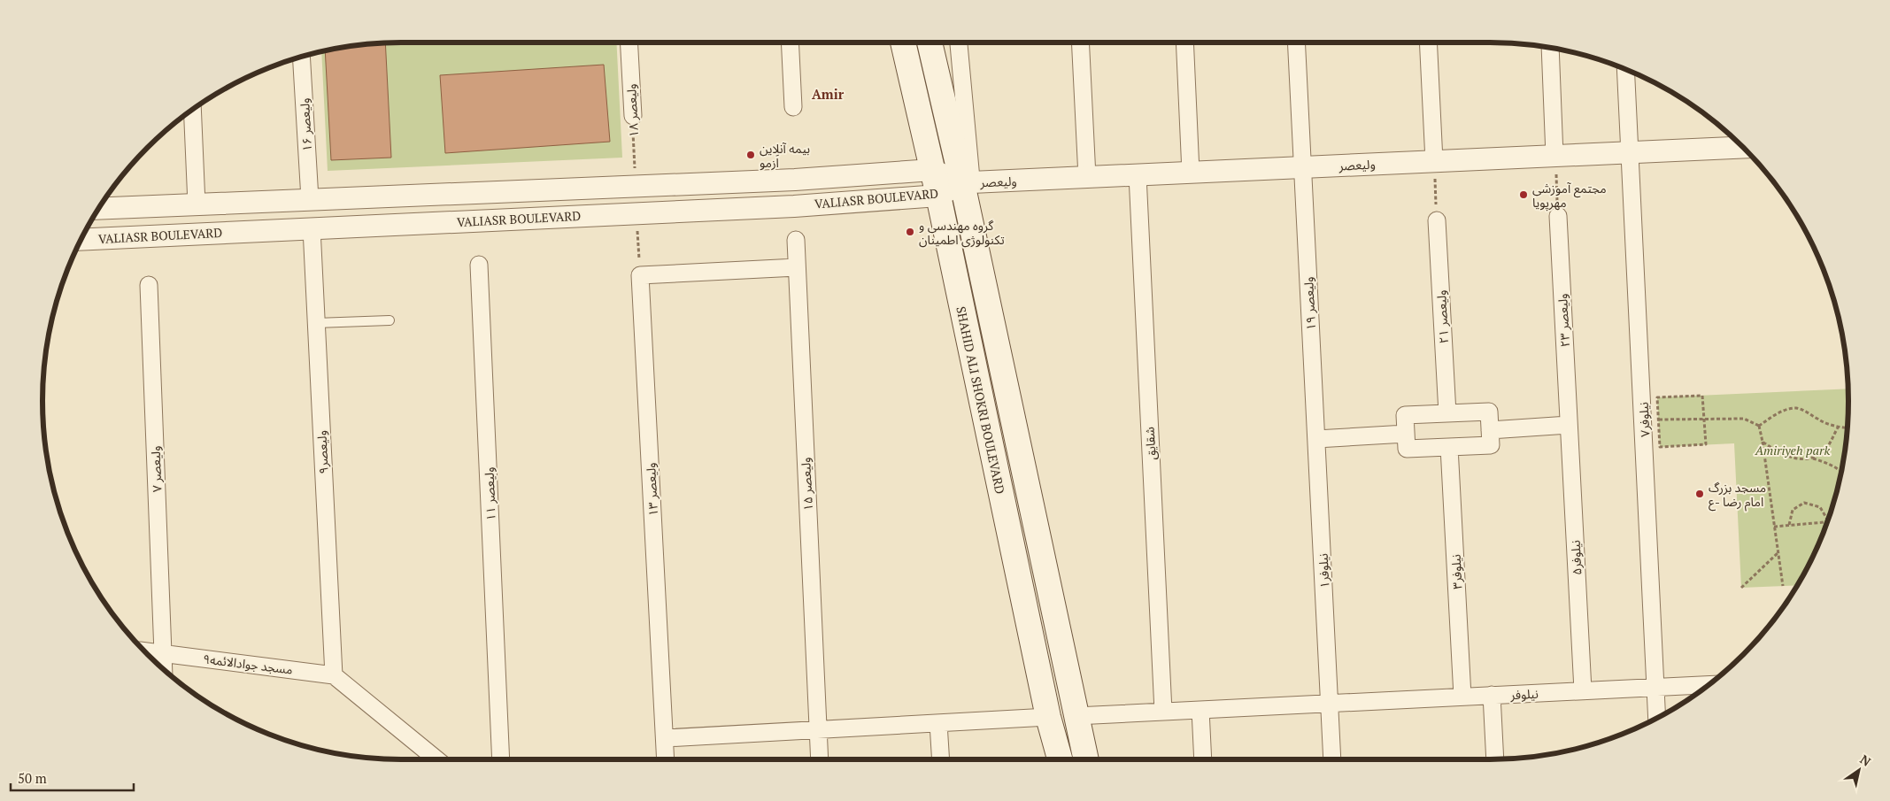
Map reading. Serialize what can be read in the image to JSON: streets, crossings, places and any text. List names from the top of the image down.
{
  "streets": {
    "main road": ["SHAHID ALI SHOKRI BOULEVARD"],
    "street": [
      "ولیعصر ۱۸",
      "ولیعصر ۱۶",
      "ولیعصر",
      "VALIASR BOULEVARD",
      "ولیعصر ۱۹",
      "ولیعصر ۲۱",
      "ولیعصر ۲۳",
      "نیلوفر۷",
      "شقایق",
      "ولیعصر۹",
      "ولیعصر ۷",
      "ولیعصر ۱۵",
      "ولیعصر ۱۳",
      "ولیعصر ۱۱",
      "نیلوفر۵",
      "نیلوفر۱",
      "نیلوفر۳",
      "مسجد جوادالائمه۹",
      "نیلوفر"
    ]
  },
  "crossings": [
    ["ولیعصر ۱۸", "VALIASR BOULEVARD"],
    ["ولیعصر ۱۶", "VALIASR BOULEVARD"],
    ["ولیعصر", "VALIASR BOULEVARD"],
    ["ولیعصر", "ولیعصر ۱۹"],
    ["ولیعصر", "نیلوفر۷"],
    ["ولیعصر", "شقایق"],
    ["VALIASR BOULEVARD", "SHAHID ALI SHOKRI BOULEVARD"],
    ["VALIASR BOULEVARD", "ولیعصر۹"],
    ["ولیعصر ۱۹", "نیلوفر۱"],
    ["ولیعصر ۲۳", "نیلوفر۵"],
    ["نیلوفر۷", "نیلوفر"],
    ["شقایق", "نیلوفر"],
    ["ولیعصر۹", "مسجد جوادالائمه۹"],
    ["ولیعصر ۷", "مسجد جوادالائمه۹"],
    ["نیلوفر۵", "نیلوفر"],
    ["نیلوفر۱", "نیلوفر"],
    ["نیلوفر۳", "نیلوفر"]
  ],
  "districts": ["Amir"],
  "parks": ["Amiriyeh park"],
  "places": [
    "بیمه آنلاین اَزمو",
    "مجتمع آموزشی مهرپویا",
    "گروه مهندسی و تکنولوژی اطمینان",
    "مسجد بزرگ امام رضا -ع"
  ],
  "scale_bar": "50 m",
  "north": "top right"
}
